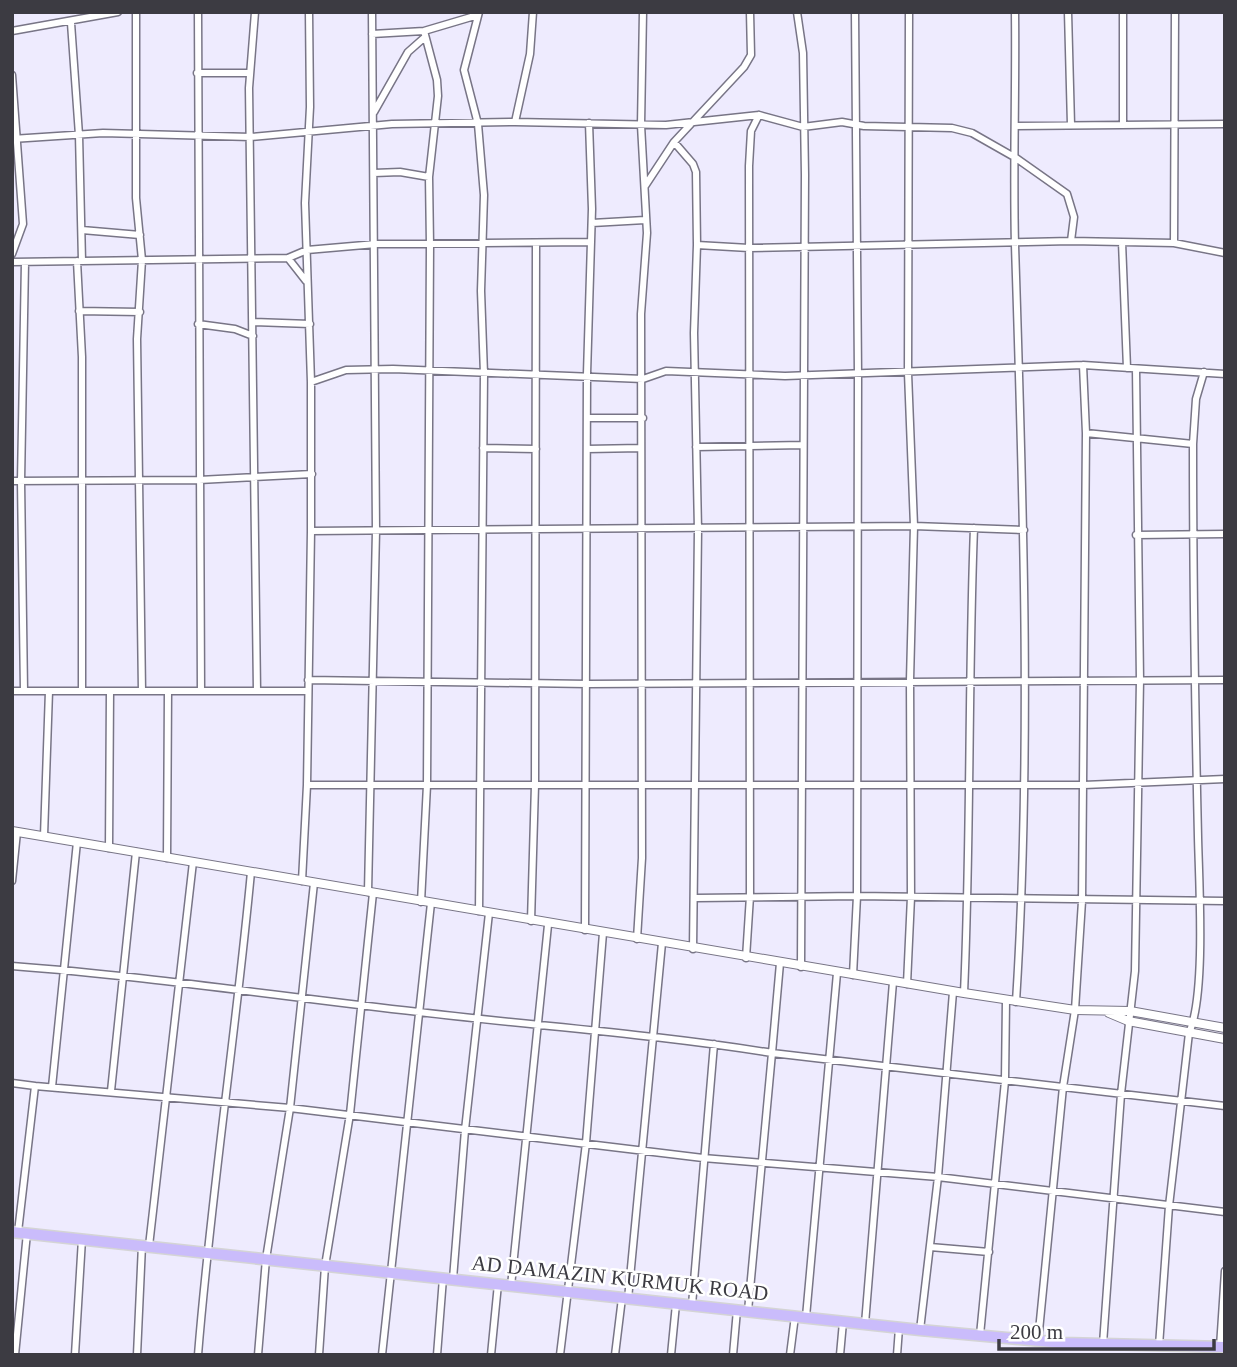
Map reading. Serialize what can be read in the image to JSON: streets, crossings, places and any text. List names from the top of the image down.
{
  "streets": {
    "highway": ["AD DAMAZIN KURMUK ROAD"]
  },
  "scale_bar": "200 m"
}
